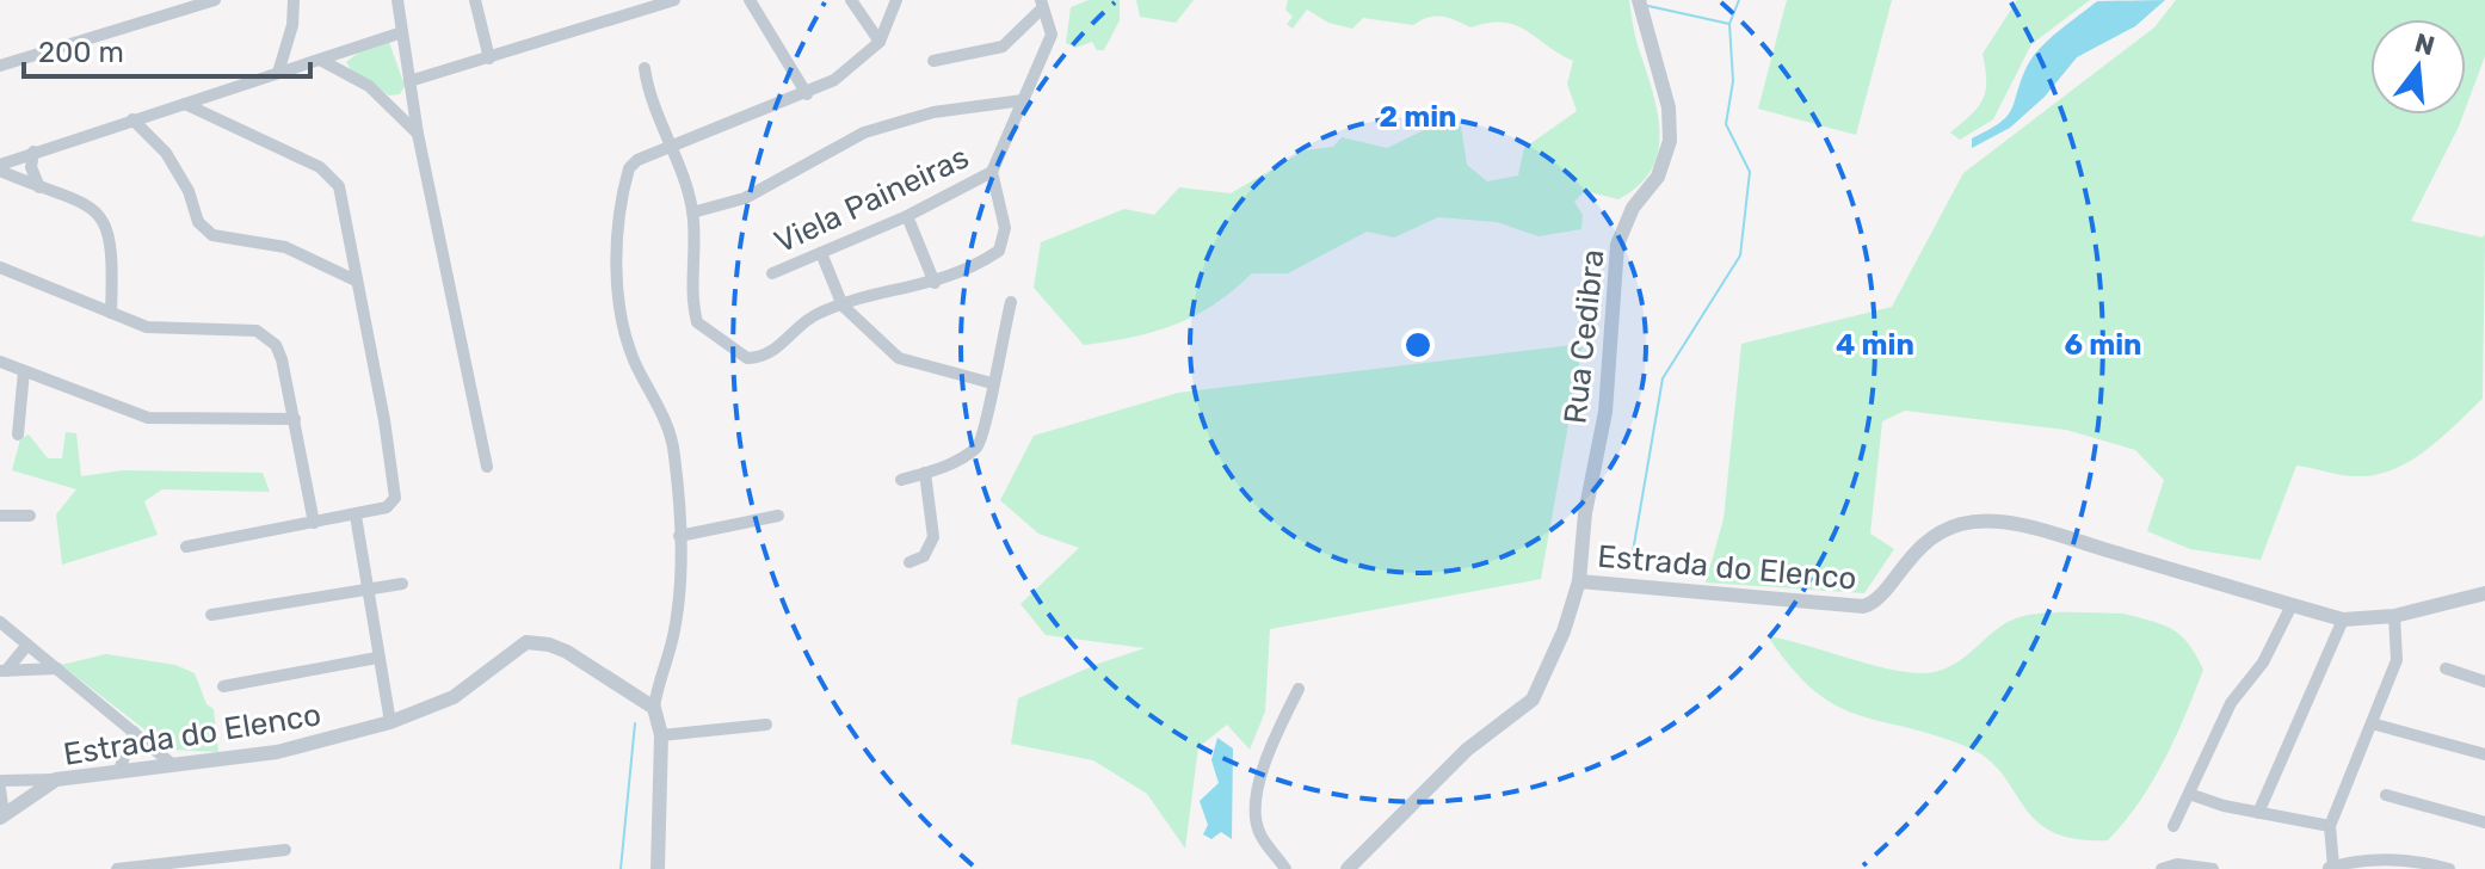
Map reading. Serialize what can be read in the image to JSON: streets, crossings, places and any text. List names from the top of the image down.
{
  "streets": {
    "street": ["Viela Paineiras", "Rua Cedibra", "Estrada do Elenco"]
  },
  "crossings": [
    ["Rua Cedibra", "Estrada do Elenco"]
  ],
  "scale_bar": "200 m",
  "north": "top",
  "rings": ["2 min", "4 min", "6 min"]
}
